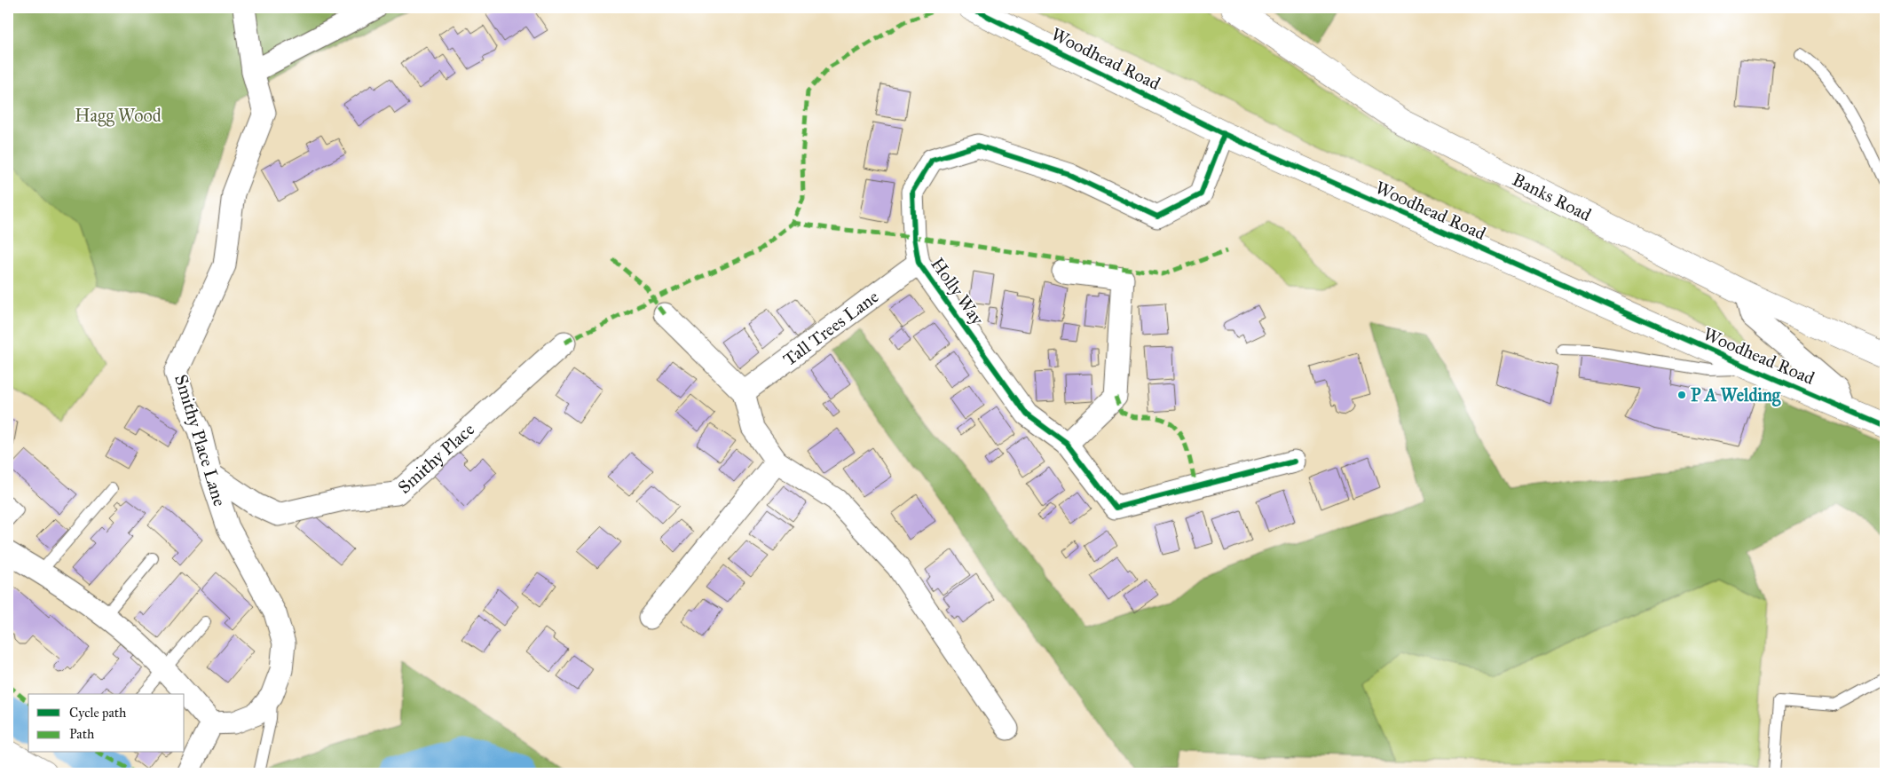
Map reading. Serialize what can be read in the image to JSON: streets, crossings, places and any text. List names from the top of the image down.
{
  "streets": {
    "main road": ["Woodhead Road", "Banks Road"],
    "street": [
      "Holly Way",
      "Tall Trees Lane",
      "Smithy Place Lane",
      "Smithy Place"
    ]
  },
  "crossings": [
    ["Woodhead Road", "Holly Way"],
    ["Holly Way", "Tall Trees Lane"],
    ["Smithy Place Lane", "Smithy Place"]
  ],
  "parks": ["Hagg Wood"],
  "places": ["P A Welding"],
  "legend": ["Cycle path", "Path"]
}
